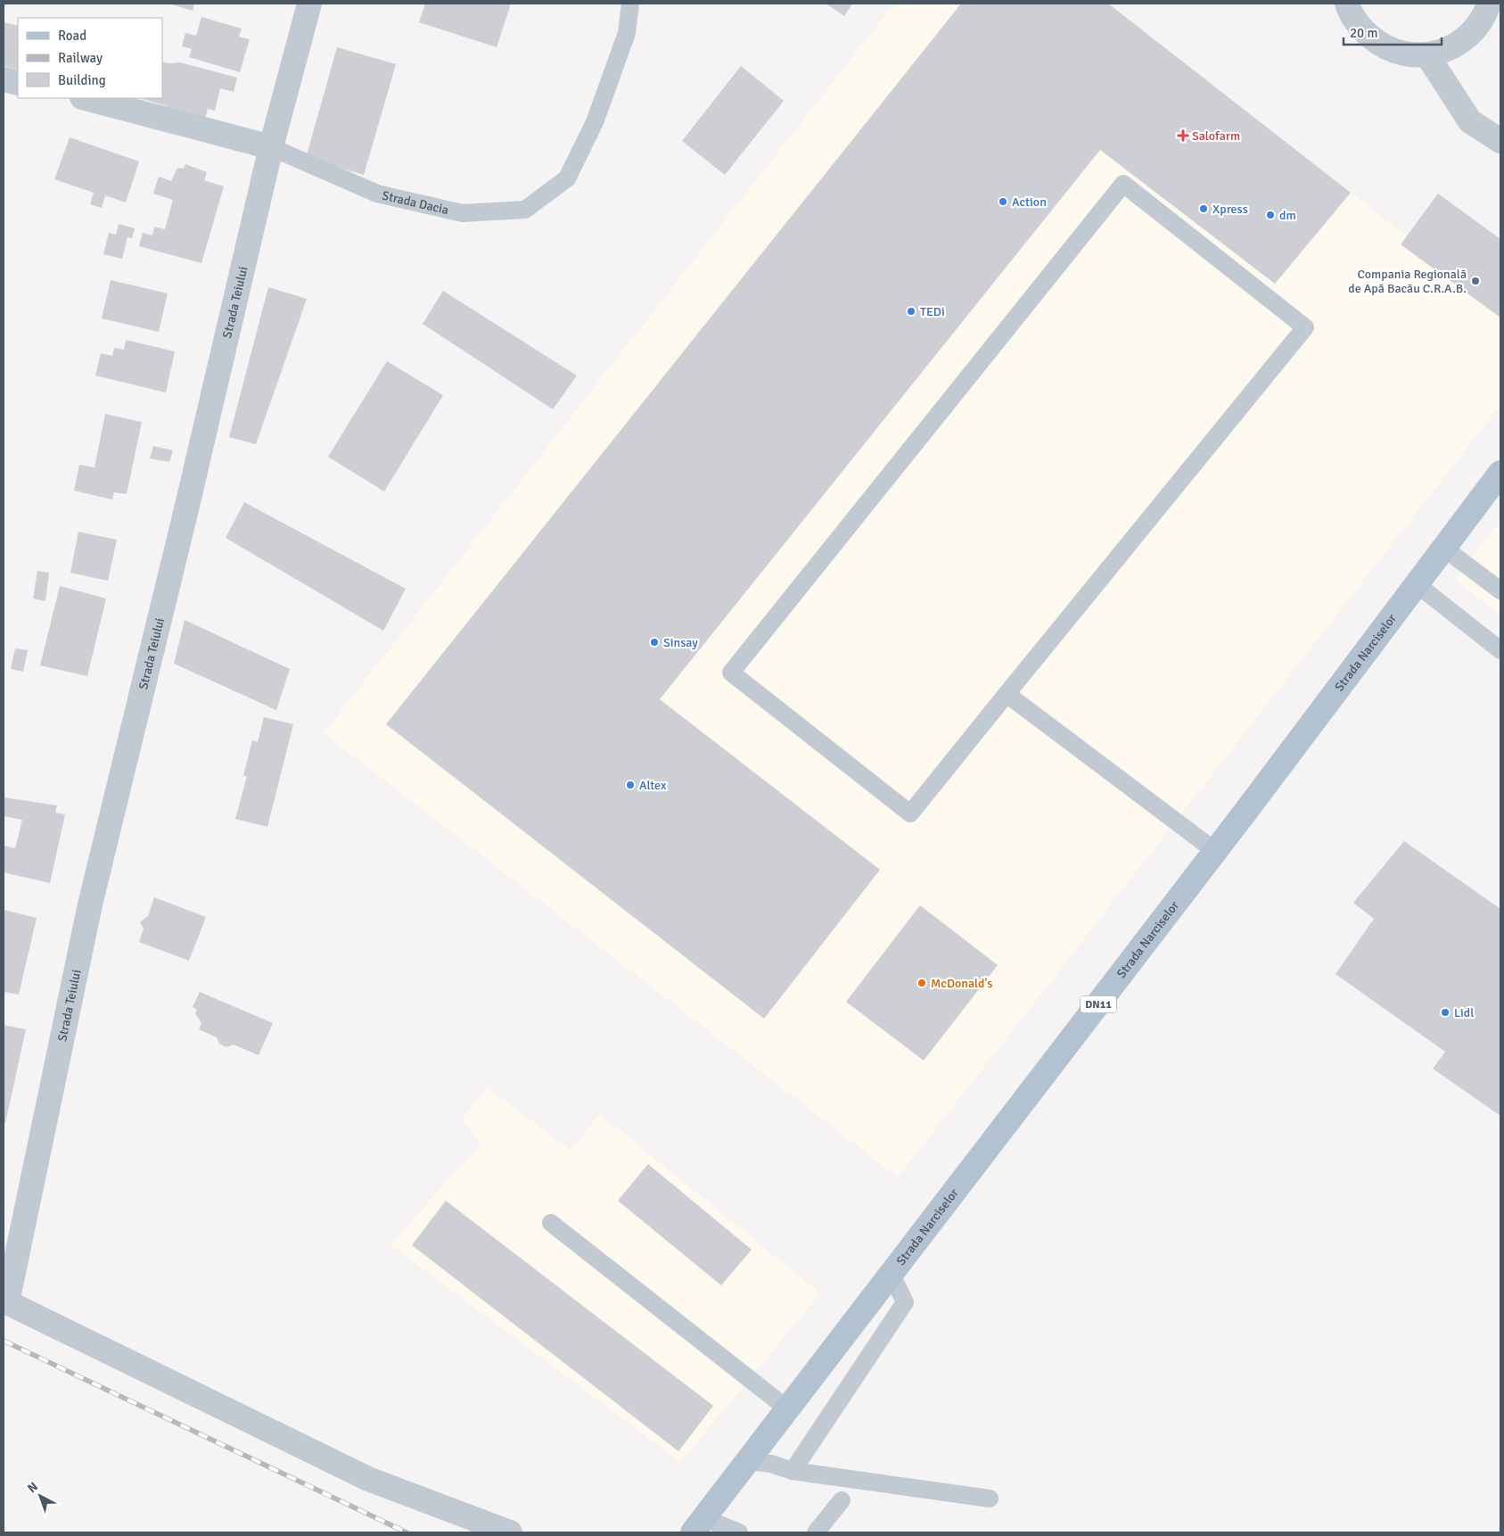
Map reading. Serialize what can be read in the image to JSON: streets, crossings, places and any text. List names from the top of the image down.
{
  "streets": {
    "main road": ["Strada Narciselor", "DN11"],
    "street": ["Strada Dacia", "Strada Teiului"]
  },
  "crossings": [
    ["Strada Dacia", "Strada Teiului"]
  ],
  "places": {
    "health": ["Salofarm"],
    "other": [
      "Action",
      "Xpress",
      "dm",
      "Compania Regională de Apă Bacău C.R.A.B.",
      "TEDi",
      "Sinsay",
      "Altex",
      "McDonald's",
      "Lidl"
    ]
  },
  "legend": ["Road", "Railway", "Building"],
  "scale_bar": "20 m",
  "north": "top left"
}
